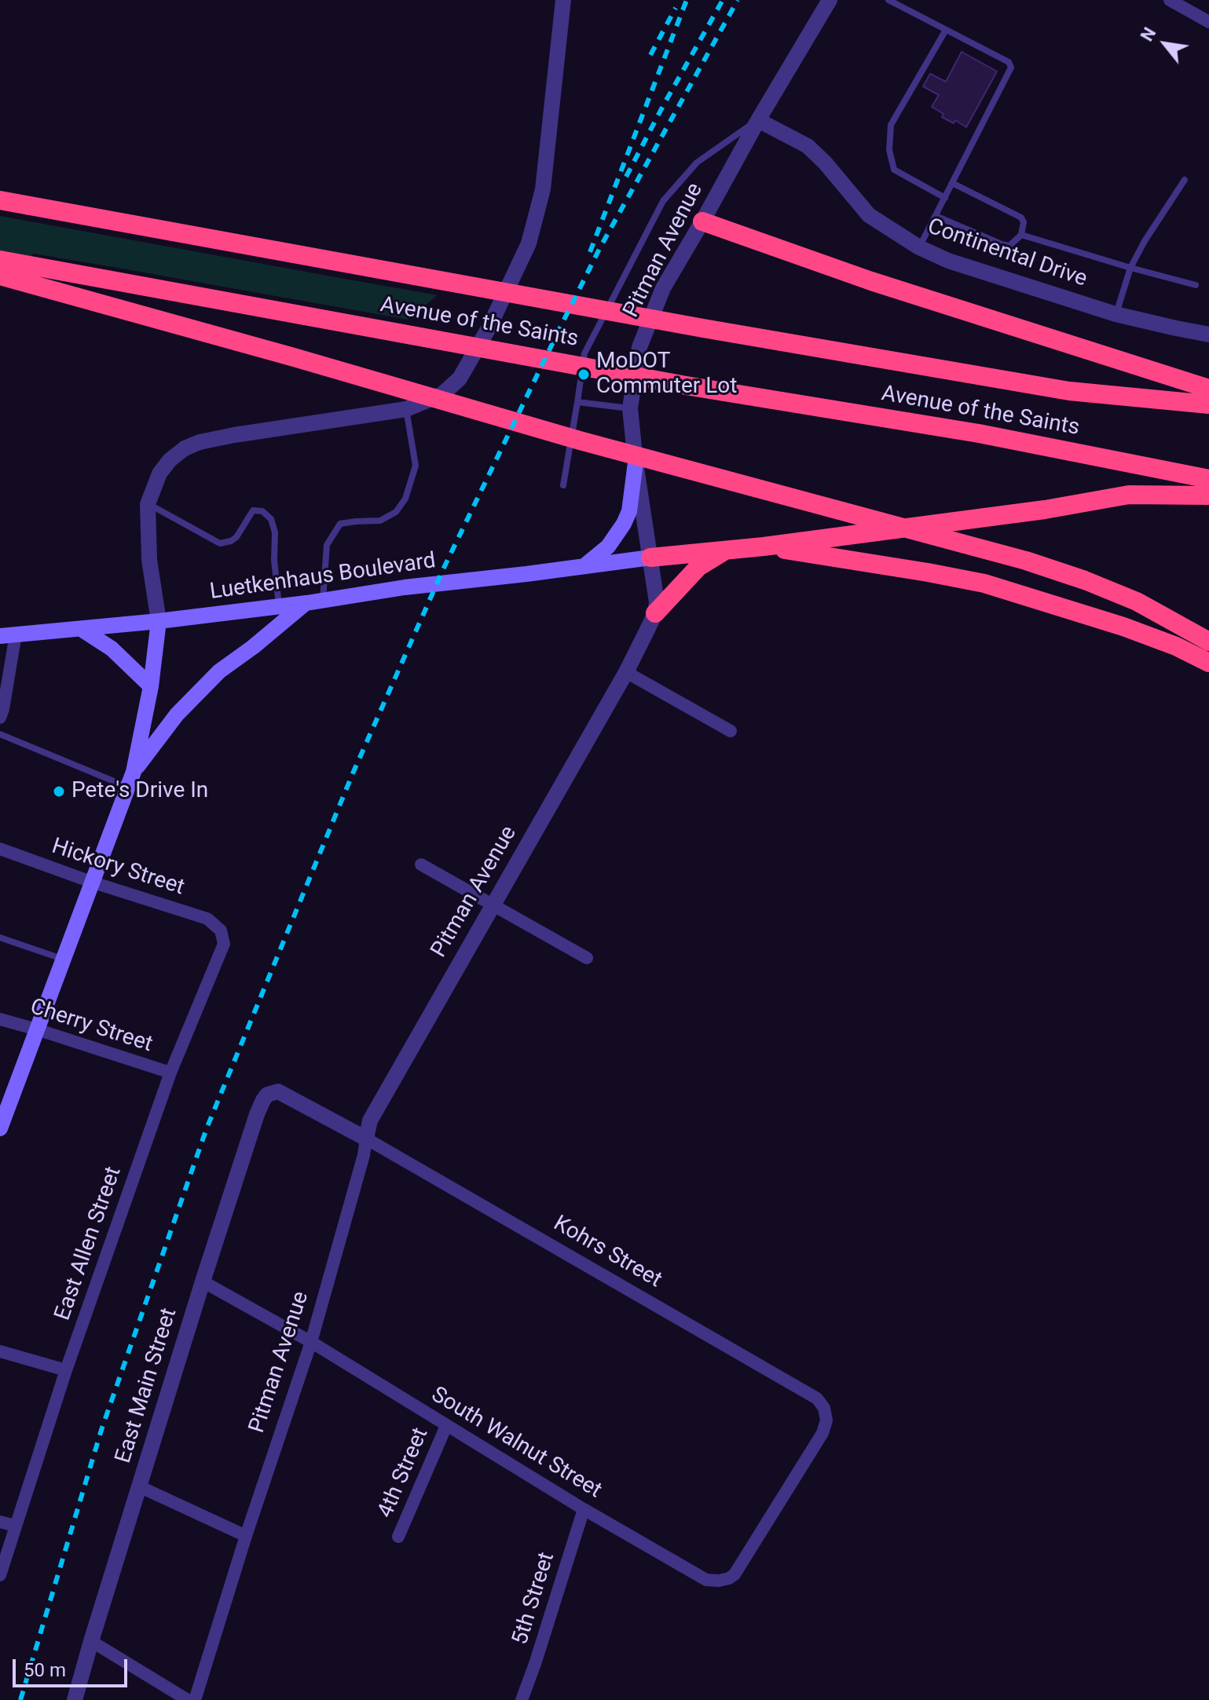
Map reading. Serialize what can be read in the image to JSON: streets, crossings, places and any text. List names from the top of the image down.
{
  "streets": {
    "highway": ["Avenue of the Saints"],
    "main road": ["Luetkenhaus Boulevard"],
    "street": [
      "Pitman Avenue",
      "Continental Drive",
      "Hickory Street",
      "Cherry Street",
      "East Allen Street",
      "Kohrs Street",
      "East Main Street",
      "South Walnut Street",
      "4th Street",
      "5th Street"
    ]
  },
  "crossings": [
    ["Pitman Avenue", "Continental Drive"],
    ["Pitman Avenue", "Luetkenhaus Boulevard"],
    ["Pitman Avenue", "Kohrs Street"],
    ["Pitman Avenue", "South Walnut Street"],
    ["Hickory Street", "East Allen Street"],
    ["Cherry Street", "East Allen Street"],
    ["Kohrs Street", "East Main Street"],
    ["Kohrs Street", "South Walnut Street"],
    ["East Main Street", "South Walnut Street"],
    ["South Walnut Street", "4th Street"],
    ["South Walnut Street", "5th Street"]
  ],
  "places": ["MoDOT Commuter Lot", "Pete's Drive In"],
  "scale_bar": "50 m",
  "north": "top left"
}
